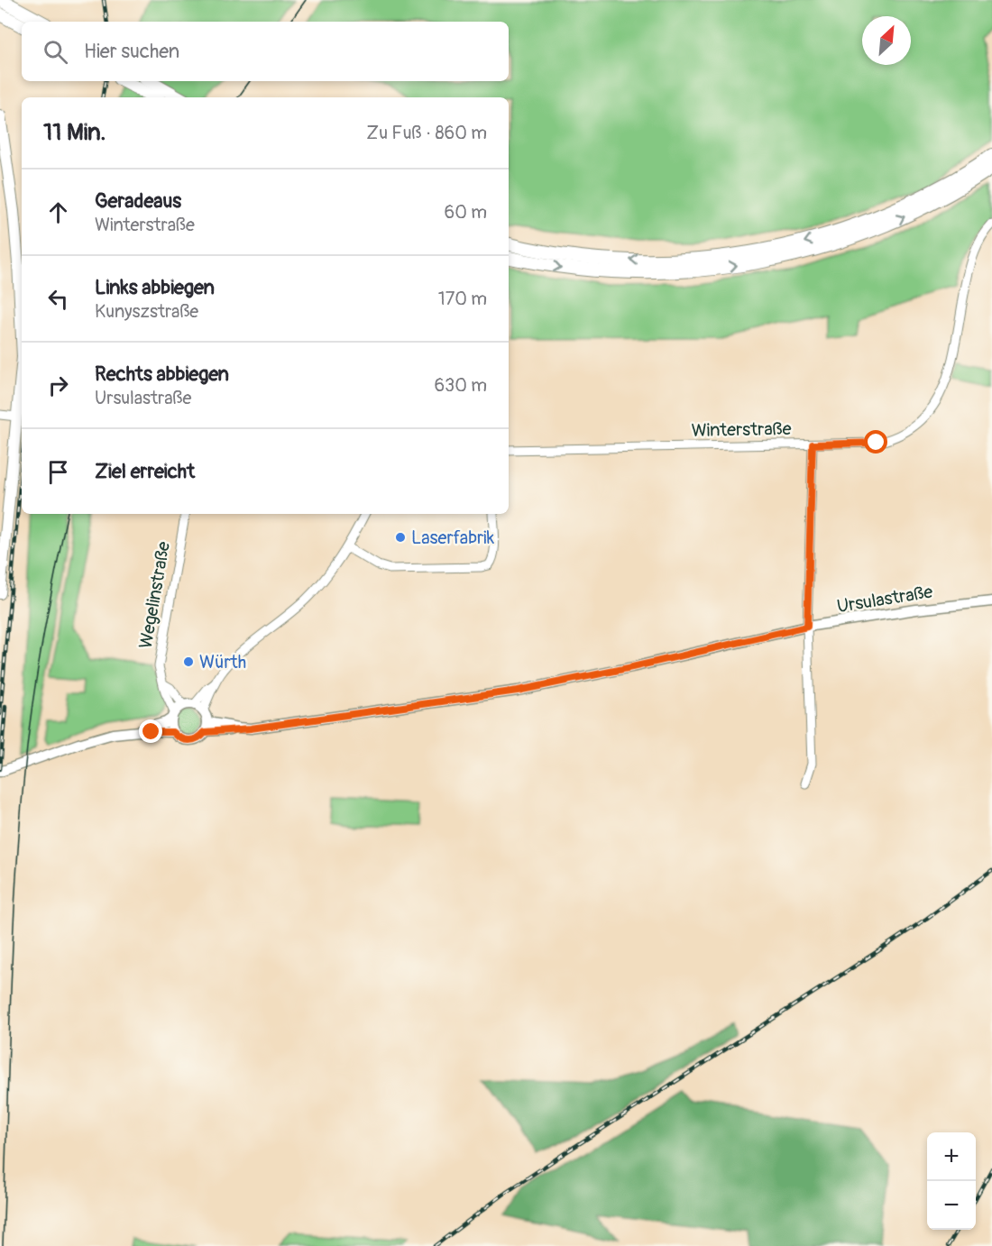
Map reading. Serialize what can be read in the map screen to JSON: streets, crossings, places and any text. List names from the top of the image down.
{
  "streets": {
    "street": ["Winterstraße", "Wegelinstraße", "Ursulastraße"]
  },
  "crossings": [
    ["Wegelinstraße", "Ursulastraße"]
  ],
  "places": ["Laserfabrik", "Würth"],
  "north": "top right",
  "page": {
    "search": "Hier suchen",
    "heading": ["11 Min.", "Zu Fuß · 860 m"],
    "list": [
      ["Geradeaus", "Winterstraße", "60 m"],
      ["Links abbiegen", "Kunyszstraße", "170 m"],
      ["Rechts abbiegen", "Ursulastraße", "630 m"],
      "Ziel erreicht"
    ],
    "map_buttons": ["+", "−"]
  }
}
